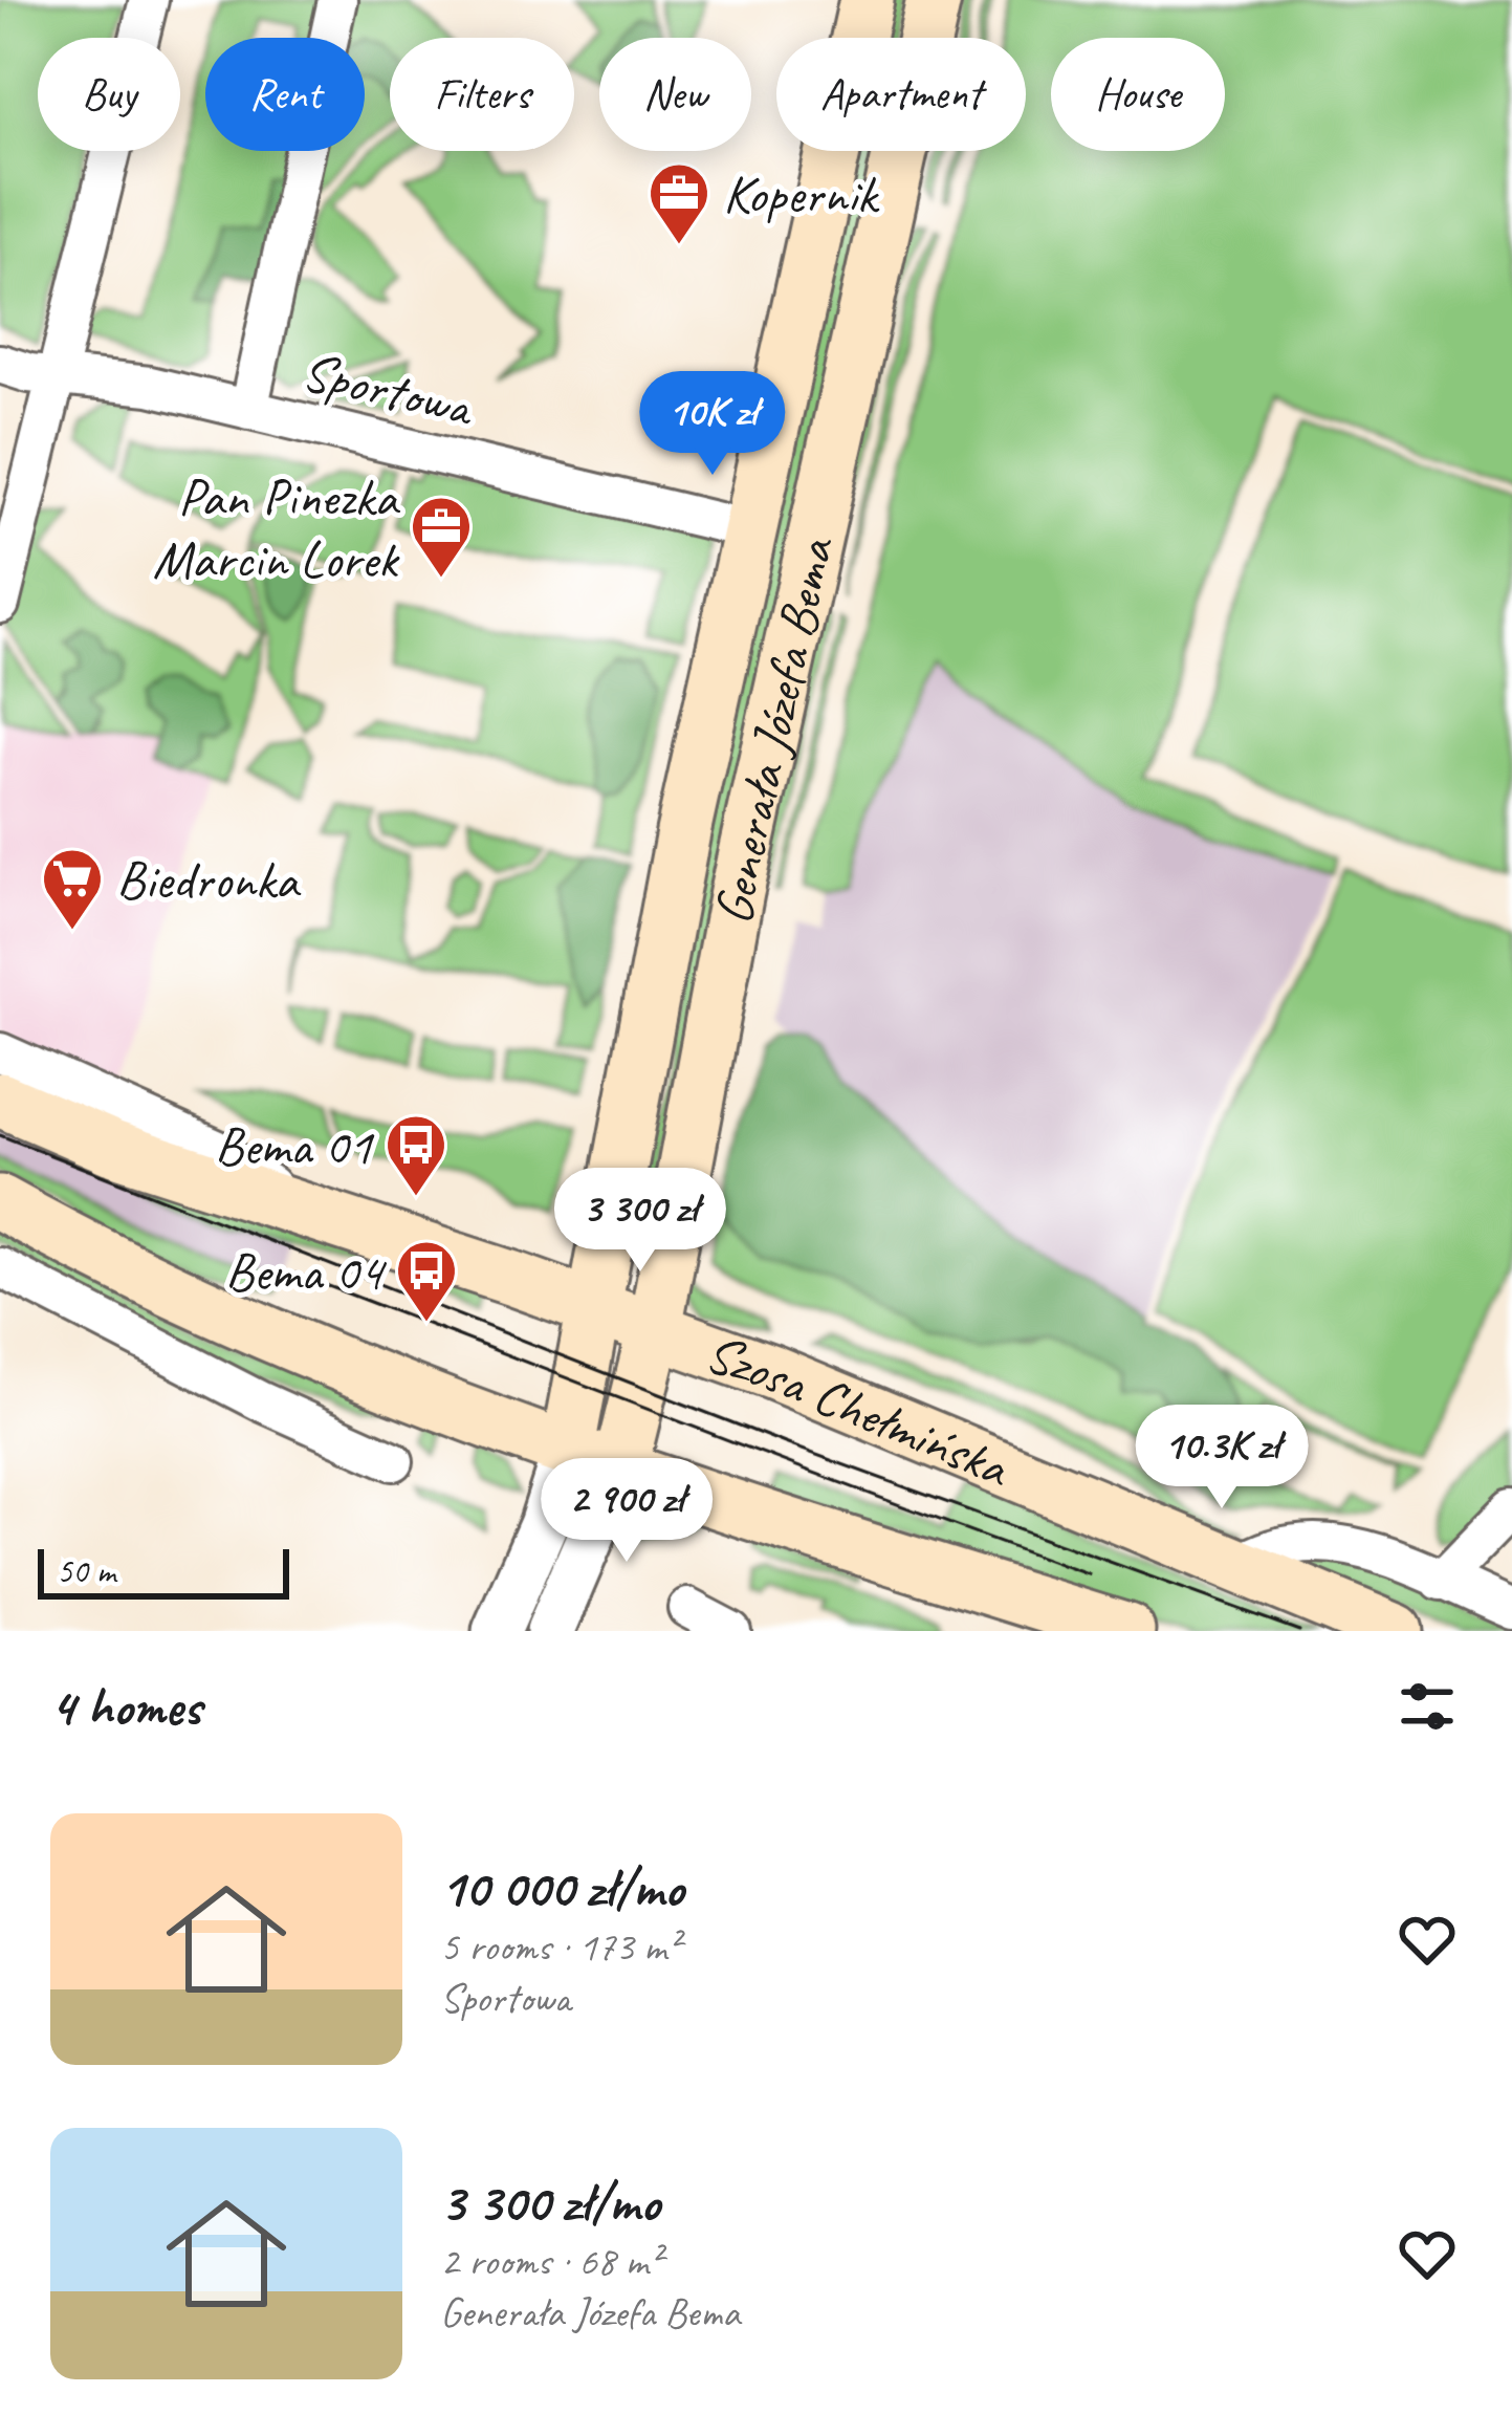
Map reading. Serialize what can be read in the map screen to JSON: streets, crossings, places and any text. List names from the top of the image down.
{
  "streets": {
    "main road": ["Generała Józefa Bema", "Szosa Chełmińska"],
    "street": ["Sportowa"]
  },
  "crossings": [
    ["Sportowa", "Generała Józefa Bema"],
    ["Generała Józefa Bema", "Szosa Chełmińska"]
  ],
  "places": {
    "office": ["Kopernik", "Pan Pinezka Marcin Lorek"],
    "supermarket": ["Biedronka"],
    "bus stop": ["Bema 01", "Bema 04"]
  },
  "scale_bar": "50 m",
  "page": {
    "chip": [
      "Buy",
      "Rent",
      "Filters",
      "New",
      "Apartment",
      "House"
    ],
    "price": [
      "10K zł",
      "3 300 zł",
      "10.3K zł",
      "2 900 zł"
    ],
    "scale": "50 m",
    "heading": "4 homes",
    "list": [
      {
        "name": "10 000 zł/mo",
        "note": "5 rooms · 173 m² · Sportowa"
      },
      {
        "name": "3 300 zł/mo",
        "note": "2 rooms · 68 m² · Generała Józefa Bema"
      }
    ]
  }
}
